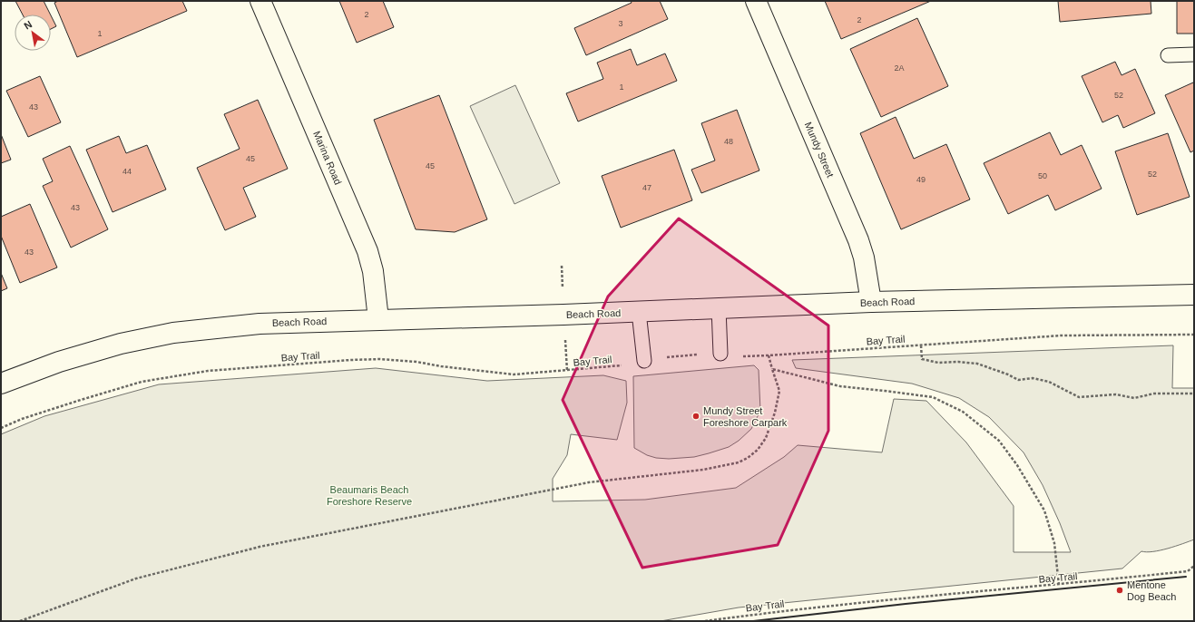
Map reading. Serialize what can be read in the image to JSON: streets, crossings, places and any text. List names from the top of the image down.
{
  "streets": {
    "main road": ["Mundy Street", "Marina Road", "Beach Road"],
    "path": ["Bay Trail"]
  },
  "crossings": [
    ["Mundy Street", "Beach Road"],
    ["Marina Road", "Beach Road"]
  ],
  "parks": ["Beaumaris Beach Foreshore Reserve"],
  "places": ["Mundy Street Foreshore Carpark", "Mentone Dog Beach"],
  "house_numbers": [
    "2",
    "2",
    "3",
    "1",
    "2A",
    "1",
    "52",
    "43",
    "48",
    "45",
    "45",
    "44",
    "52",
    "50",
    "49",
    "47",
    "43",
    "43"
  ],
  "north": "top left"
}
